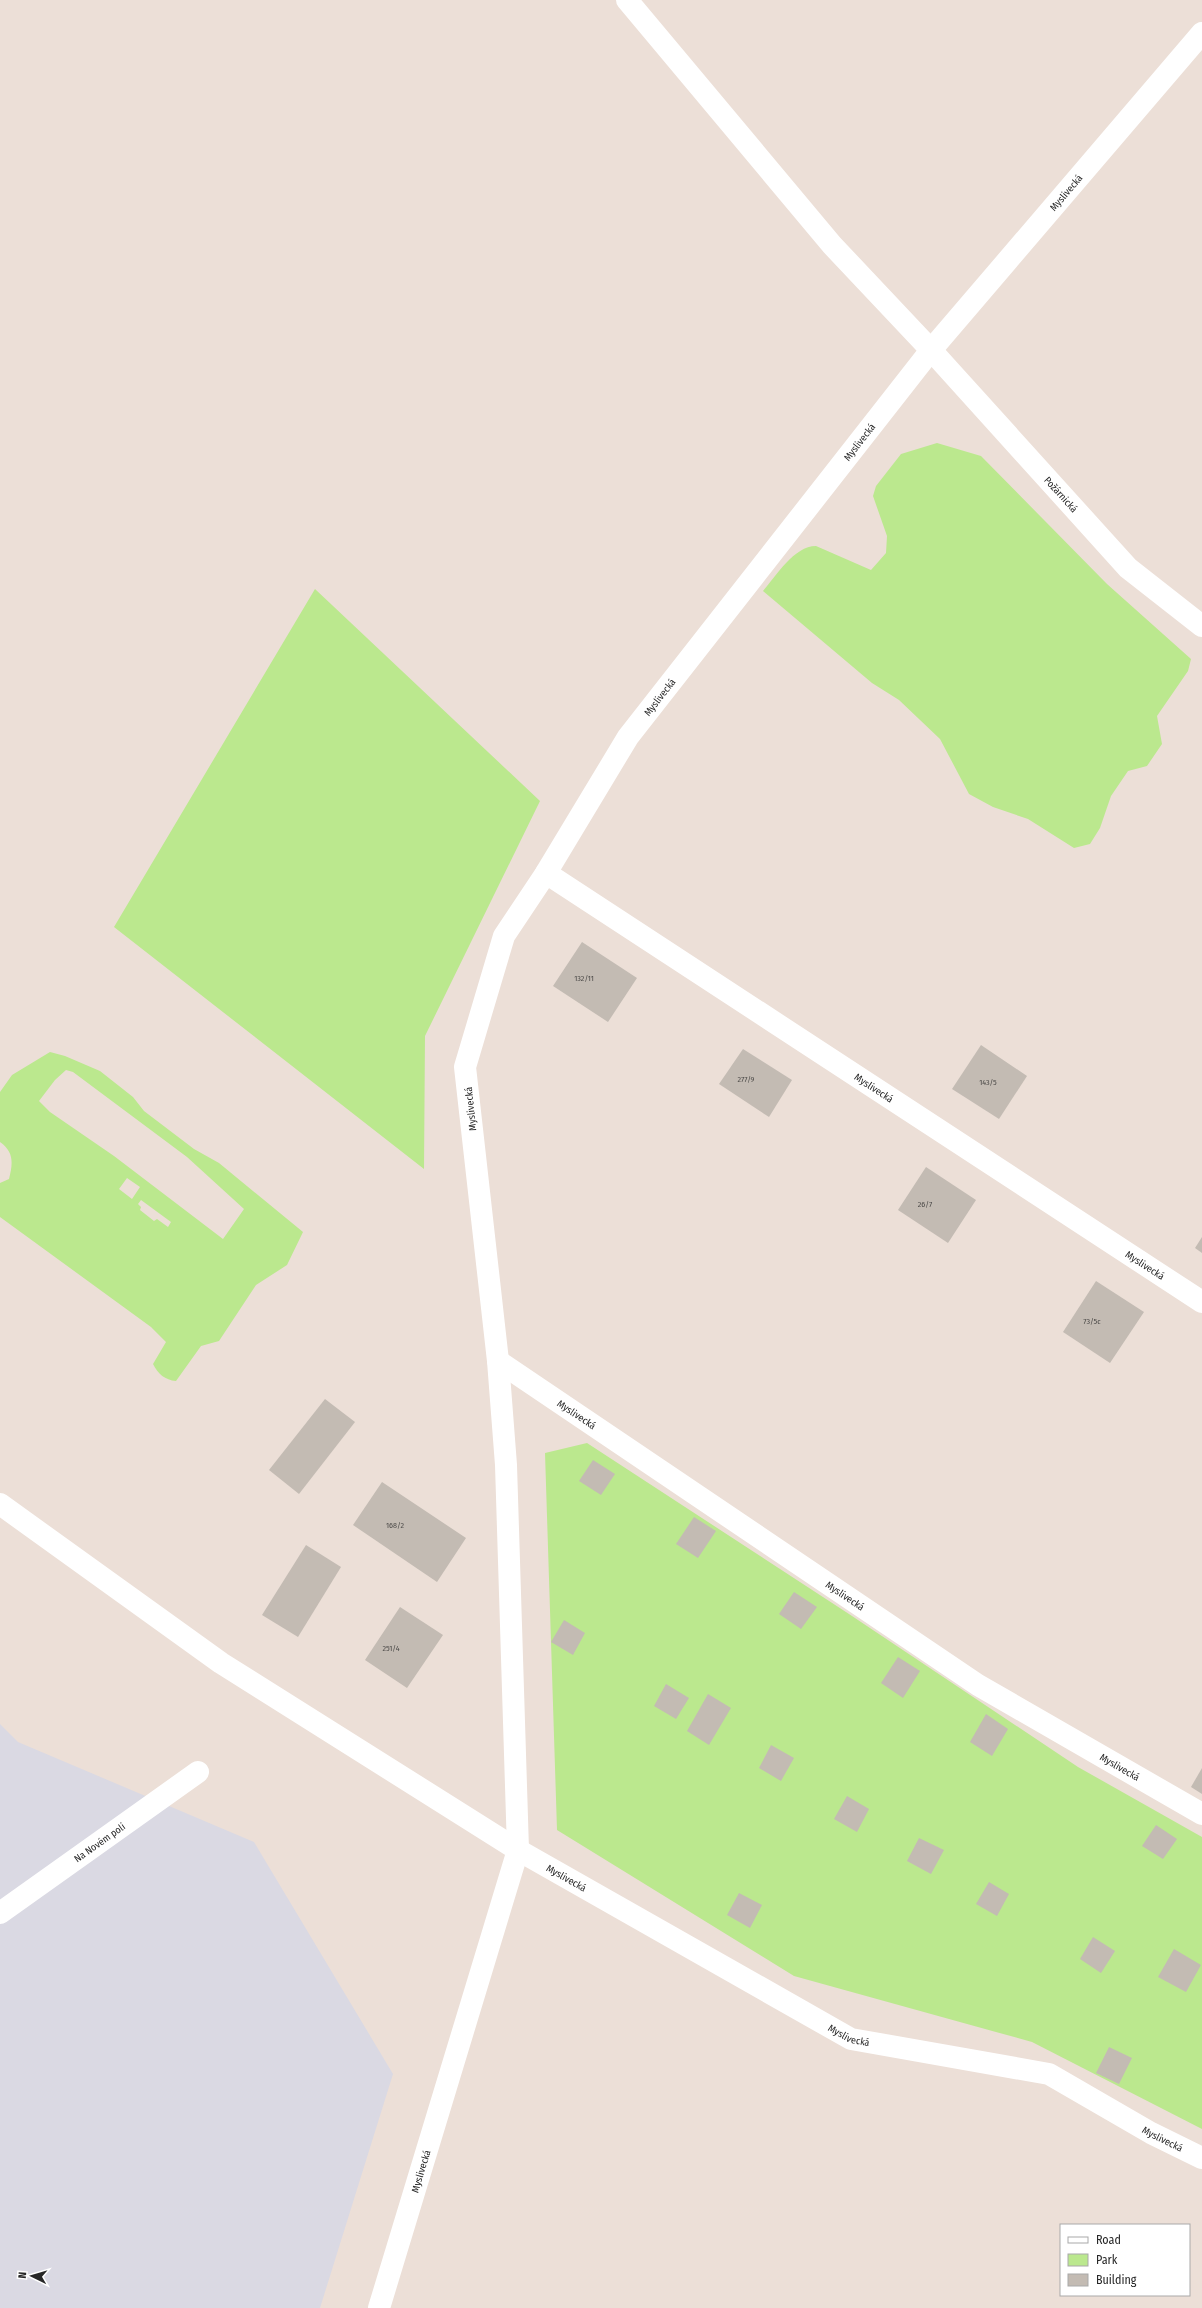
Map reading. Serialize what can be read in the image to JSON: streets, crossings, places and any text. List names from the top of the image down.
{
  "streets": {
    "street": ["Myslivecká", "Požárnická", "Na Novém poli"]
  },
  "crossings": [
    ["Myslivecká", "Požárnická"]
  ],
  "house_numbers": [
    "132/11",
    "277/9",
    "143/5",
    "26/7",
    "73/5c",
    "168/2",
    "251/4"
  ],
  "legend": ["Road", "Park", "Building"],
  "north": "left"
}
